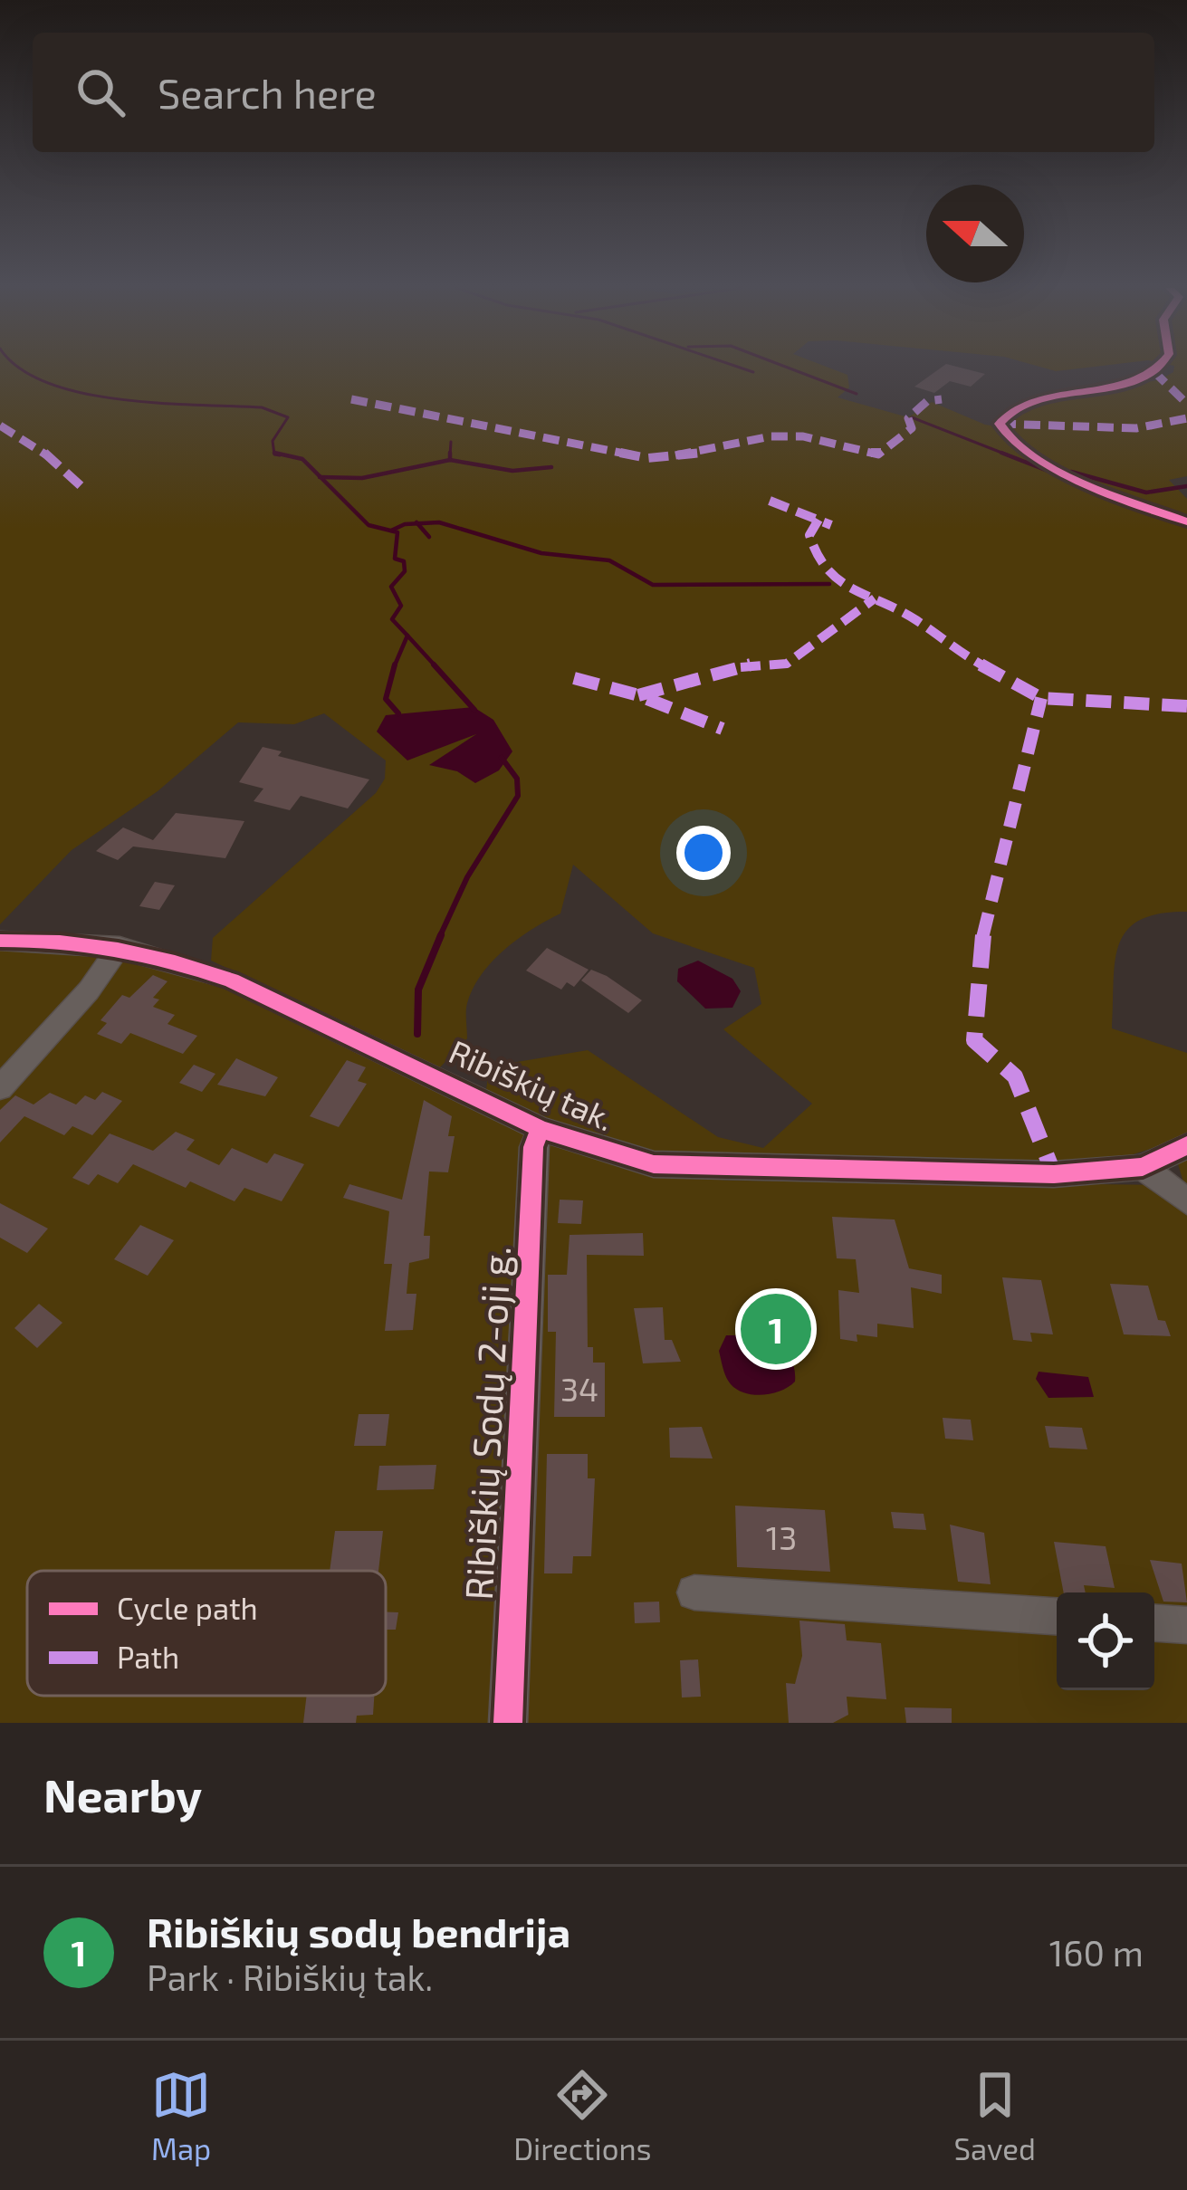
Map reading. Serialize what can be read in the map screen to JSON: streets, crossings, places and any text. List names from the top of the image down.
{
  "streets": {
    "street": ["Ribiškių tak.", "Ribiškių Sodų 2-oji g."]
  },
  "crossings": [
    ["Ribiškių tak.", "Ribiškių Sodų 2-oji g."]
  ],
  "house_numbers": ["34", "13"],
  "legend": ["Cycle path", "Path"],
  "north": "left",
  "page": {
    "search": "Search here",
    "pins": "1",
    "heading": "Nearby",
    "list": [
      {
        "mark": "1",
        "name": "Ribiškių sodų bendrija",
        "note": "Park · Ribiškių tak.",
        "value": "160 m"
      }
    ],
    "nav": ["Map", "Directions", "Saved"]
  }
}
